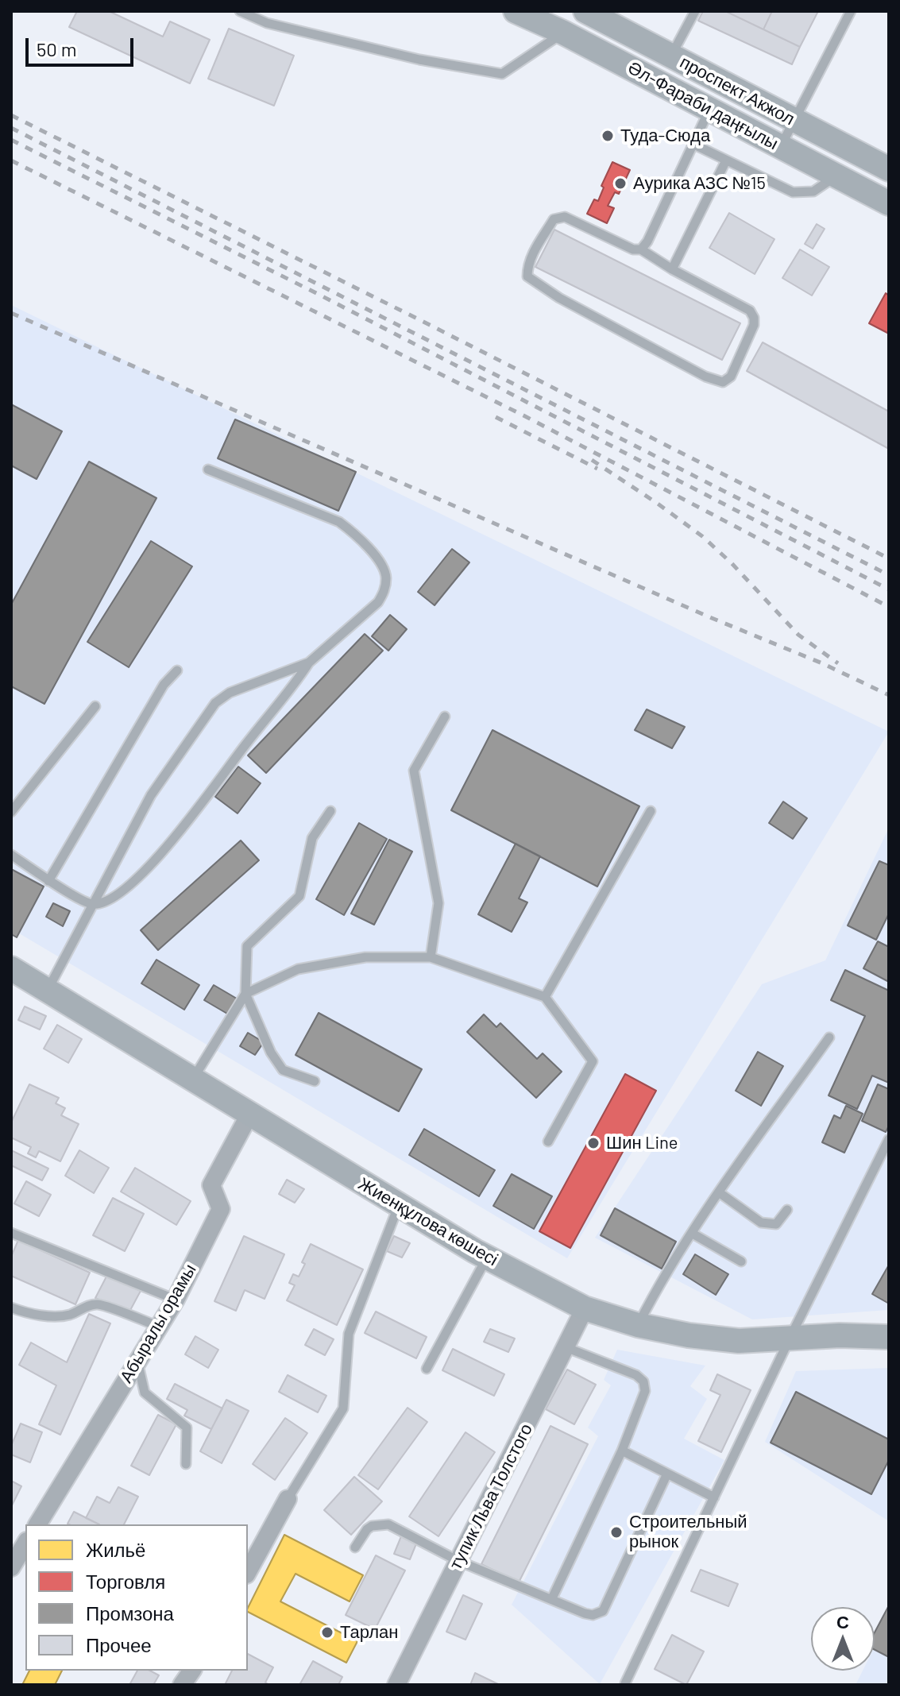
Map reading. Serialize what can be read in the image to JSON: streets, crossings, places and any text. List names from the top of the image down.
{
  "streets": {
    "street": [
      "проспект Акжол",
      "Әл-Фараби даңғылы",
      "Жиенқұлова көшесі",
      "Абыралы орамы",
      "тупик Льва Толстого"
    ]
  },
  "crossings": [
    ["Жиенқұлова көшесі", "Абыралы орамы"],
    ["Жиенқұлова көшесі", "тупик Льва Толстого"]
  ],
  "places": [
    "Туда-Сюда",
    "Аурика АЗС №15",
    "Шин Line",
    "Строительный рынок",
    "Тарлан"
  ],
  "legend": [
    "Жильё",
    "Торговля",
    "Промзона",
    "Прочее"
  ],
  "scale_bar": "50 m",
  "north": "top"
}
